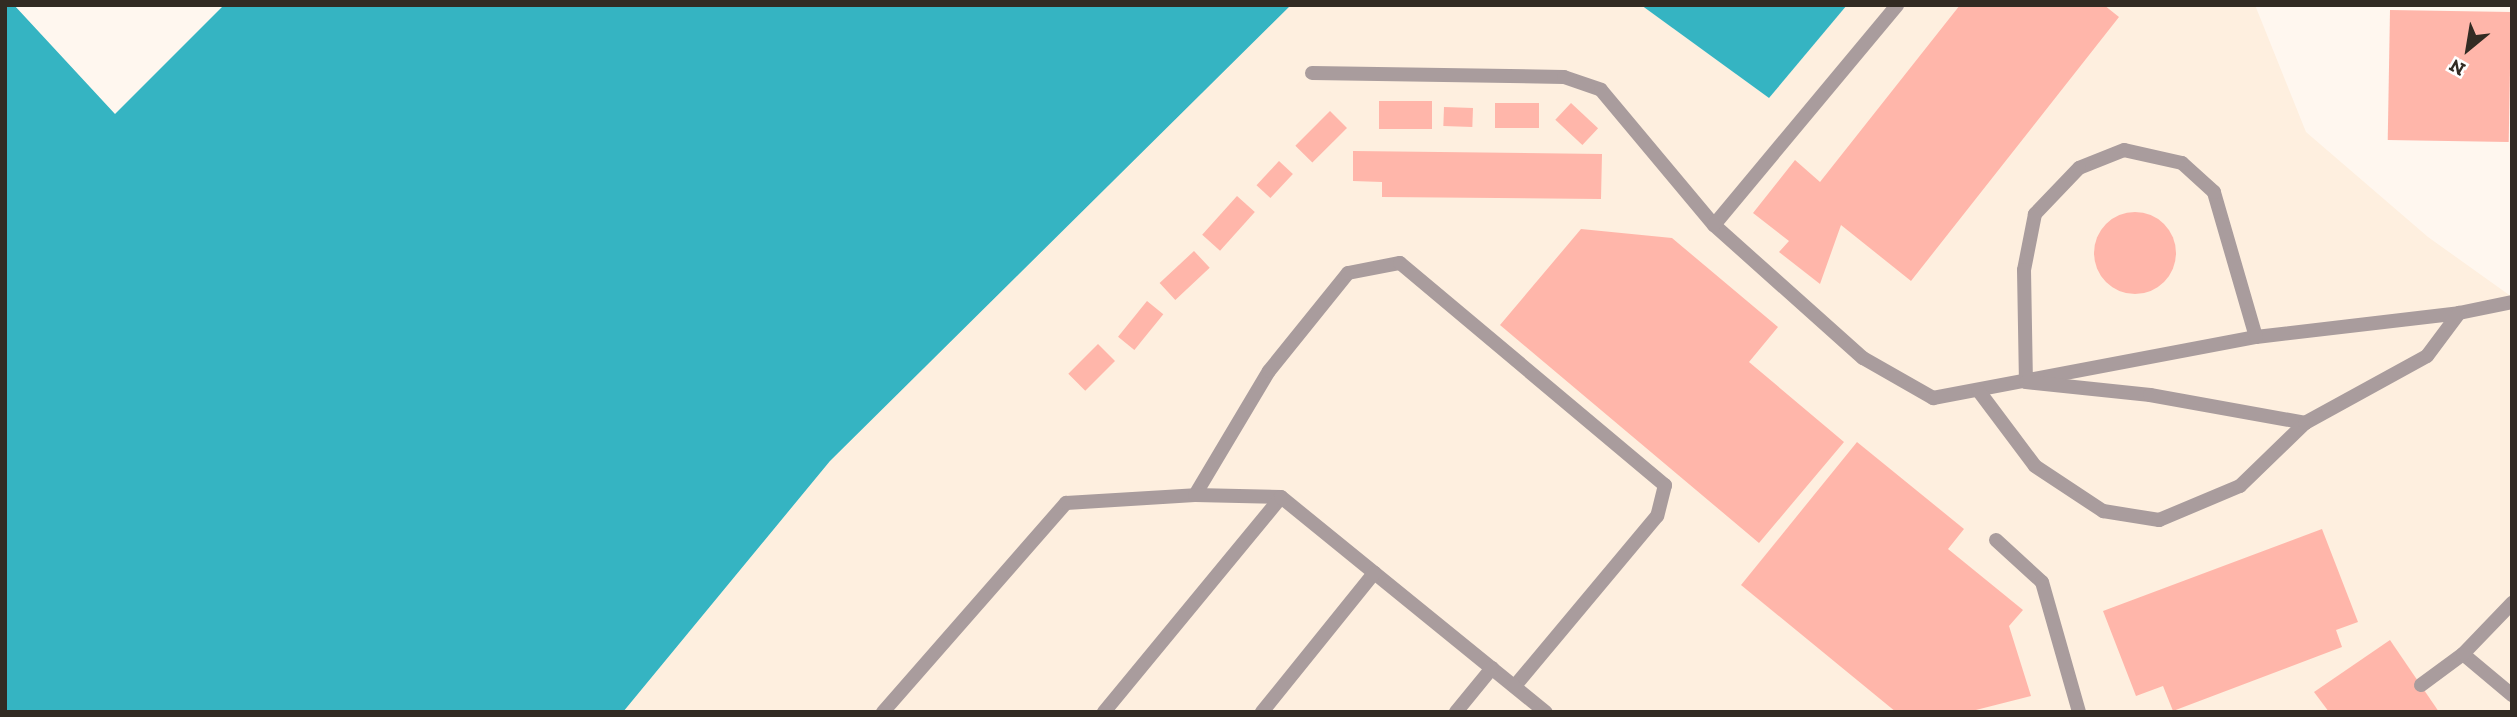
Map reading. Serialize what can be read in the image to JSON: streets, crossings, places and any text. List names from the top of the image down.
{
  "north": "bottom left"
}
